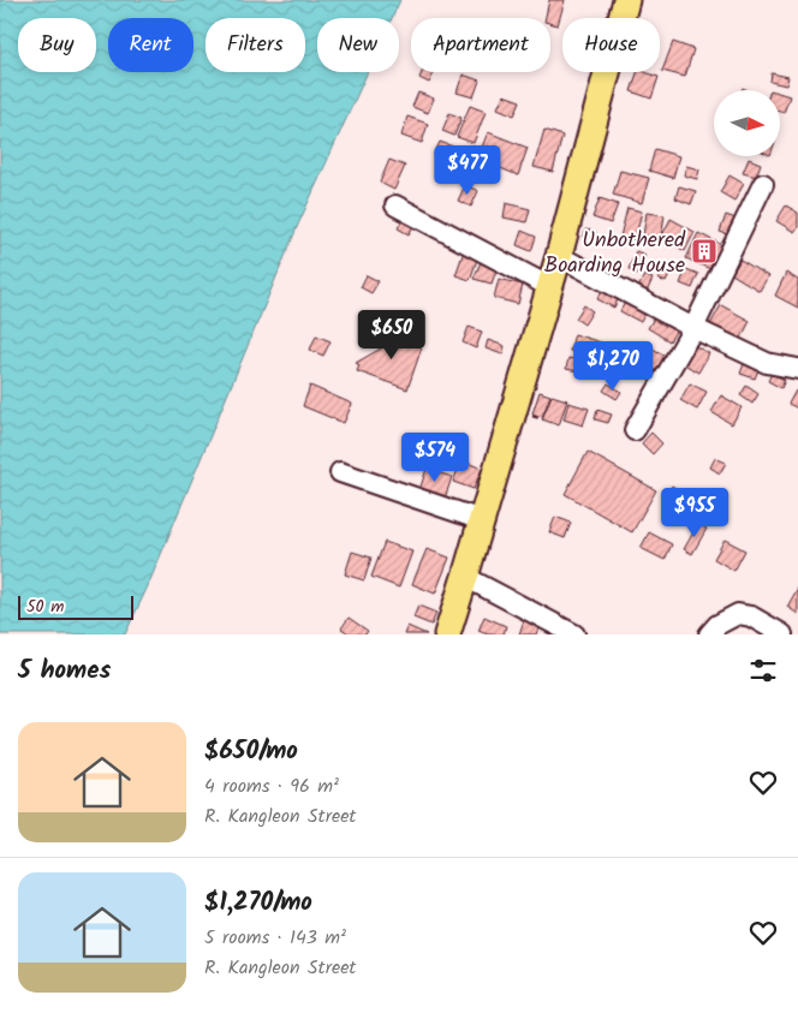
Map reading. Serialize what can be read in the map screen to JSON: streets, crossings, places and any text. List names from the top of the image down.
{
  "places": {
    "building": ["Unbothered Boarding House"]
  },
  "scale_bar": "50 m",
  "north": "right",
  "page": {
    "chip": [
      "Buy",
      "Rent",
      "Filters",
      "New",
      "Apartment",
      "House"
    ],
    "price": [
      "$477",
      "$650",
      "$1,270",
      "$574",
      "$955"
    ],
    "scale": "50 m",
    "heading": "5 homes",
    "list": [
      {
        "name": "$650/mo",
        "note": "4 rooms · 96 m² · R. Kangleon Street"
      },
      {
        "name": "$1,270/mo",
        "note": "5 rooms · 143 m² · R. Kangleon Street"
      }
    ]
  }
}
